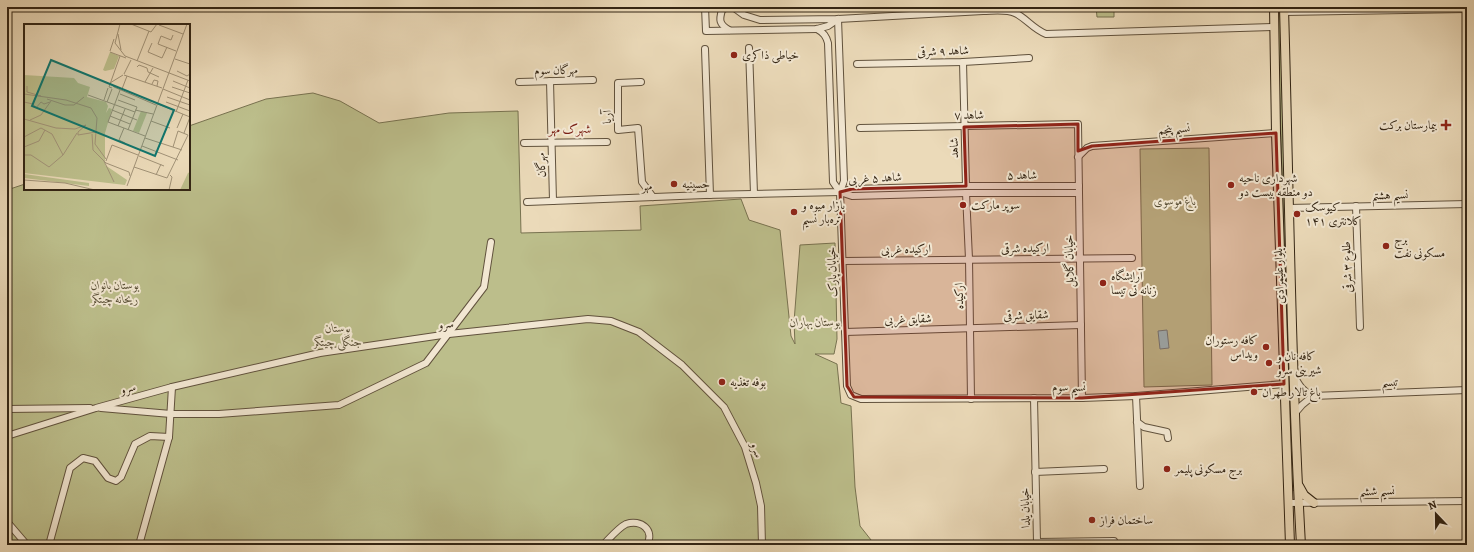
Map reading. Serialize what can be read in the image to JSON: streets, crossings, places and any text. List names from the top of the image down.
{
  "streets": {
    "main road": ["بلوار علیمرادی"],
    "street": [
      "شاهد ۹ شرقی",
      "مهرگان سوم",
      "شاهد ۷",
      "آریا",
      "نسیم پنجم",
      "شاهد",
      "مهرگان",
      "شاهد ۵",
      "شاهد ۵ غربی",
      "مهر",
      "نسیم هشتم",
      "ارکیده شرقی",
      "ارکیده غربی",
      "خیابان گلایل",
      "طلوع ۳ شرقی",
      "خیابان پارک",
      "ارکیده",
      "شقایق شرقی",
      "شقایق غربی",
      "سرو",
      "تبسم",
      "نسیم سوم",
      "نسیم ششم",
      "خیابان یلدا"
    ]
  },
  "crossings": [
    ["شاهد ۹ شرقی", "شاهد"],
    ["مهرگان سوم", "مهرگان"],
    ["شاهد ۷", "شاهد"],
    ["شاهد ۷", "خیابان گلایل"],
    ["آریا", "مهر"],
    ["نسیم پنجم", "خیابان گلایل"],
    ["نسیم پنجم", "بلوار علیمرادی"],
    ["شاهد", "شاهد ۵"],
    ["شاهد", "شاهد ۵ غربی"],
    ["شاهد", "ارکیده"],
    ["مهرگان", "مهر"],
    ["شاهد ۵", "شاهد ۵ غربی"],
    ["شاهد ۵", "خیابان گلایل"],
    ["شاهد ۵", "ارکیده"],
    ["شاهد ۵ غربی", "مهر"],
    ["شاهد ۵ غربی", "خیابان پارک"],
    ["شاهد ۵ غربی", "ارکیده"],
    ["مهر", "خیابان پارک"],
    ["نسیم هشتم", "طلوع ۳ شرقی"],
    ["نسیم هشتم", "بلوار علیمرادی"],
    ["ارکیده شرقی", "ارکیده غربی"],
    ["ارکیده شرقی", "خیابان گلایل"],
    ["ارکیده شرقی", "ارکیده"],
    ["ارکیده غربی", "خیابان پارک"],
    ["ارکیده غربی", "ارکیده"],
    ["خیابان گلایل", "شقایق شرقی"],
    ["خیابان گلایل", "نسیم سوم"],
    ["خیابان پارک", "شقایق غربی"],
    ["خیابان پارک", "نسیم سوم"],
    ["بلوار علیمرادی", "نسیم سوم"],
    ["بلوار علیمرادی", "نسیم ششم"],
    ["ارکیده", "شقایق شرقی"],
    ["ارکیده", "شقایق غربی"],
    ["ارکیده", "نسیم سوم"],
    ["شقایق شرقی", "شقایق غربی"],
    ["نسیم سوم", "خیابان یلدا"]
  ],
  "districts": ["شهرک مهر"],
  "parks": [
    "باغ موسوی",
    "بوستان بانوان ریحانه چیتگر",
    "بوستان بهاران",
    "بوستان جنگلی چیتگر"
  ],
  "places": {
    "other": [
      "خیاطی ذاکری",
      "حسینیه",
      "شهرداری ناحیه دو منطقه بیست دو",
      "سوپر مارکت",
      "بازار میوه و تره‌بار نسیم",
      "کیوسک کلانتری ۱۴۱",
      "برج مسکونی نفت",
      "آرایشگاه زنانه تی تیسا",
      "کافه رستوران ویداس",
      "کافه نان و شیرینی سرو",
      "بوفه تغذیه",
      "باغ تالار طهران",
      "برج مسکونی پلیمر",
      "ساختمان فراز"
    ],
    "health": ["بیمارستان برکت"]
  },
  "north": "top"
}
